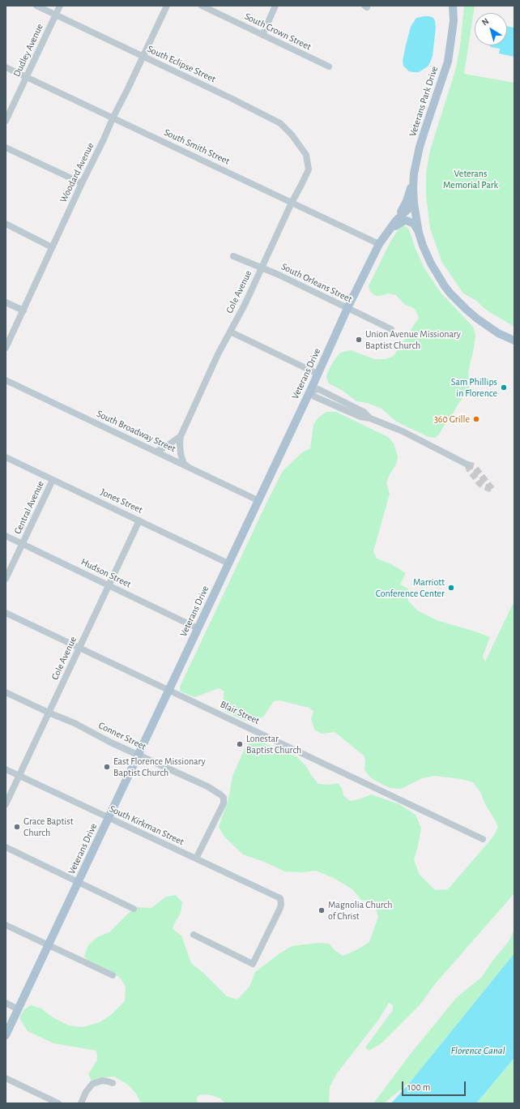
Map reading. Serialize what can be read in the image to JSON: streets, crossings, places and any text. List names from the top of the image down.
{
  "streets": {
    "main road": ["Veterans Park Drive", "Veterans Drive"],
    "street": [
      "South Crown Street",
      "Dudley Avenue",
      "South Eclipse Street",
      "South Smith Street",
      "Woodard Avenue",
      "South Orleans Street",
      "Cole Avenue",
      "South Broadway Street",
      "Jones Street",
      "Central Avenue",
      "Hudson Street",
      "Blair Street",
      "Conner Street",
      "South Kirkman Street"
    ]
  },
  "crossings": [
    ["Dudley Avenue", "South Eclipse Street"],
    ["Dudley Avenue", "South Smith Street"],
    ["South Eclipse Street", "Woodard Avenue"],
    ["South Eclipse Street", "Cole Avenue"],
    ["Veterans Park Drive", "Veterans Drive"],
    ["South Smith Street", "Woodard Avenue"],
    ["South Smith Street", "Cole Avenue"],
    ["South Smith Street", "Veterans Drive"],
    ["South Orleans Street", "Cole Avenue"],
    ["South Orleans Street", "Veterans Drive"],
    ["Cole Avenue", "South Broadway Street"],
    ["Cole Avenue", "Jones Street"],
    ["Cole Avenue", "Hudson Street"],
    ["Cole Avenue", "Blair Street"],
    ["Cole Avenue", "Conner Street"],
    ["Cole Avenue", "South Kirkman Street"],
    ["Veterans Drive", "South Broadway Street"],
    ["Veterans Drive", "Jones Street"],
    ["Veterans Drive", "Hudson Street"],
    ["Veterans Drive", "Blair Street"],
    ["Veterans Drive", "Conner Street"],
    ["Veterans Drive", "South Kirkman Street"],
    ["Jones Street", "Central Avenue"],
    ["Central Avenue", "Hudson Street"],
    ["Conner Street", "South Kirkman Street"]
  ],
  "water": ["Florence Canal"],
  "parks": ["Veterans Memorial Park"],
  "places": [
    "Union Avenue Missionary Baptist Church",
    "Sam Phillips in Florence",
    "360 Grille",
    "Marriott Conference Center",
    "Lonestar Baptist Church",
    "East Florence Missionary Baptist Church",
    "Grace Baptist Church",
    "Magnolia Church of Christ"
  ],
  "scale_bar": "100 m",
  "north": "top left"
}
